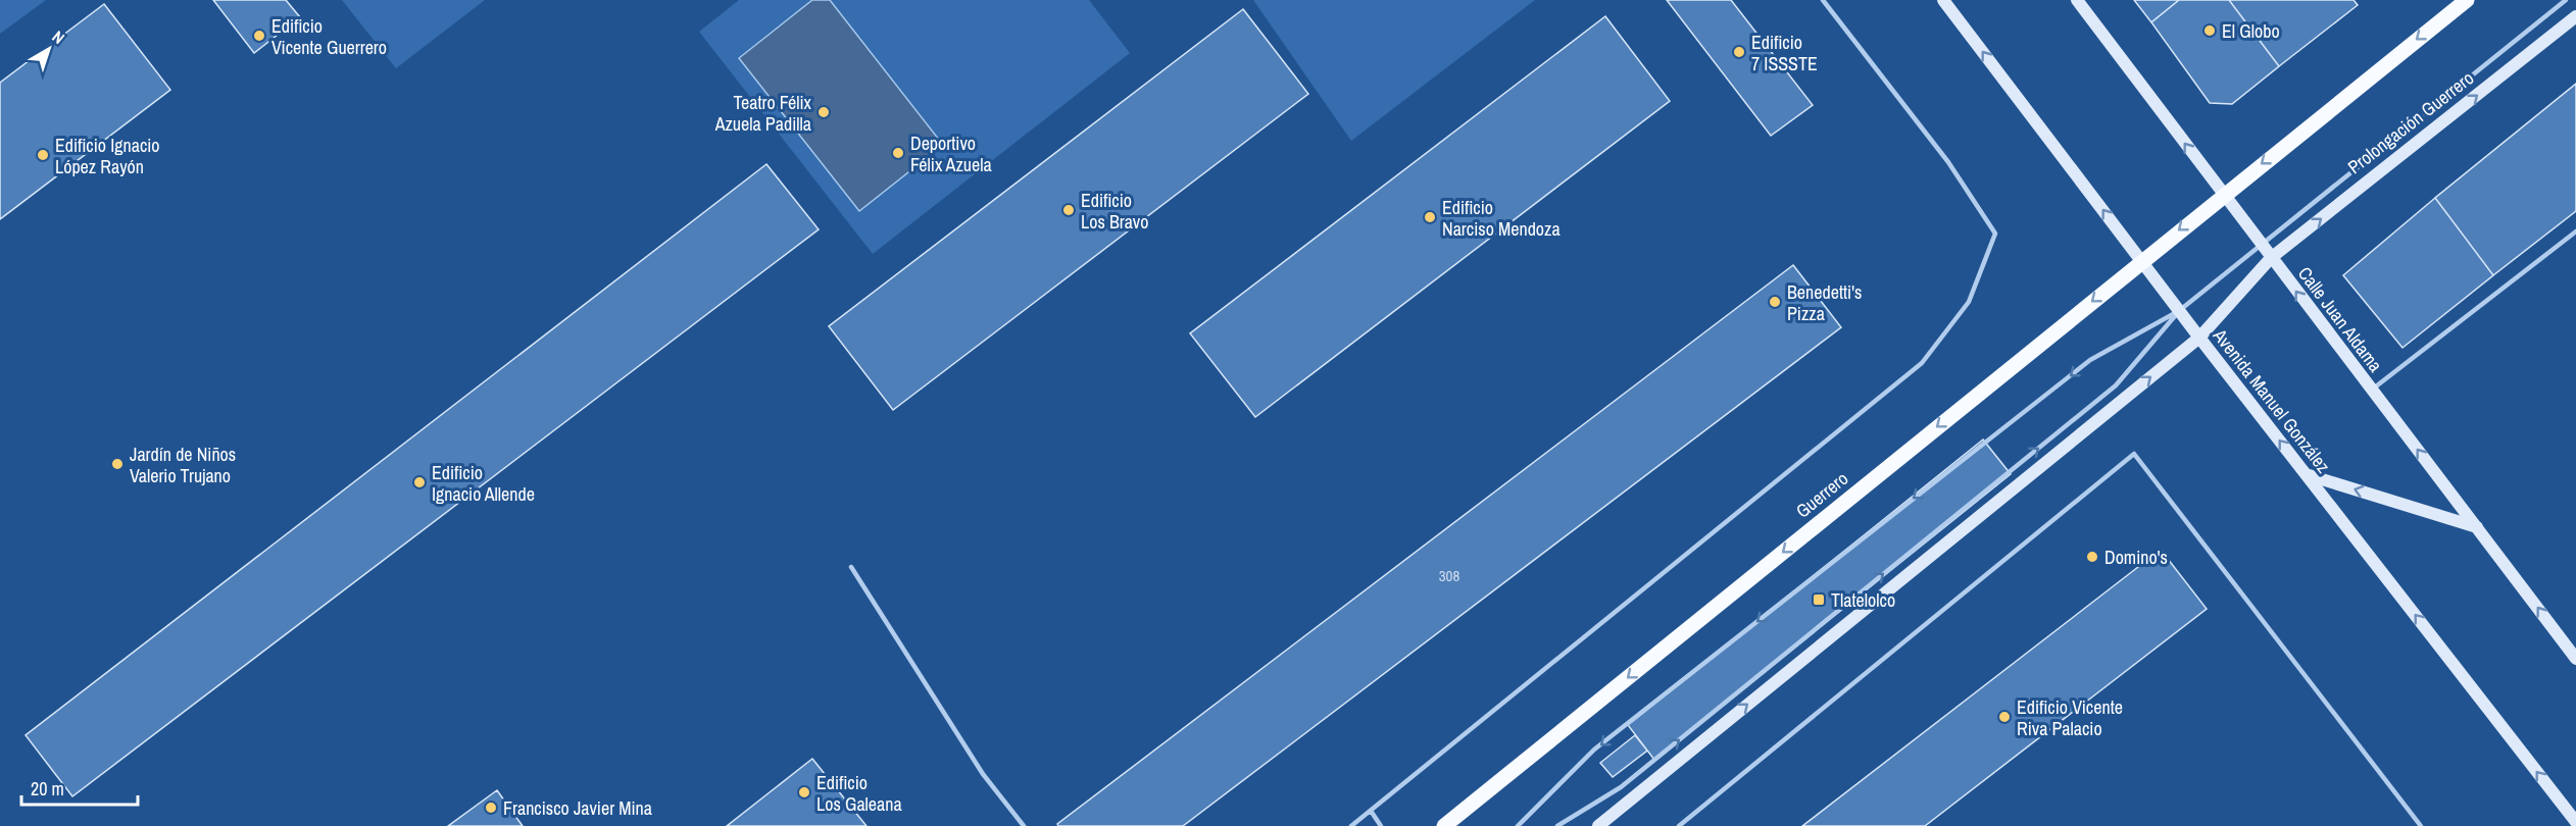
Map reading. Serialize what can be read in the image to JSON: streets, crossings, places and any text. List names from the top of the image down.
{
  "streets": {
    "main road": [
      "Prolongación Guerrero",
      "Calle Juan Aldama",
      "Avenida Manuel González",
      "Guerrero"
    ]
  },
  "crossings": [
    ["Prolongación Guerrero", "Calle Juan Aldama"],
    ["Calle Juan Aldama", "Guerrero"],
    ["Avenida Manuel González", "Guerrero"]
  ],
  "one_way": ["Calle Juan Aldama", "Avenida Manuel González"],
  "places": {
    "other": [
      "El Globo",
      "Edificio Vicente Guerrero",
      "Edificio 7 ISSSTE",
      "Teatro Félix Azuela Padilla",
      "Deportivo Félix Azuela",
      "Edificio Ignacio López Rayón",
      "Edificio Los Bravo",
      "Edificio Narciso Mendoza",
      "Benedetti's Pizza",
      "Jardín de Niños Valerio Trujano",
      "Edificio Ignacio Allende",
      "Domino's",
      "Edificio Vicente Riva Palacio",
      "Edificio Los Galeana",
      "Francisco Javier Mina"
    ],
    "transit": ["Tlatelolco"]
  },
  "house_numbers": ["308"],
  "scale_bar": "20 m",
  "north": "top right"
}
